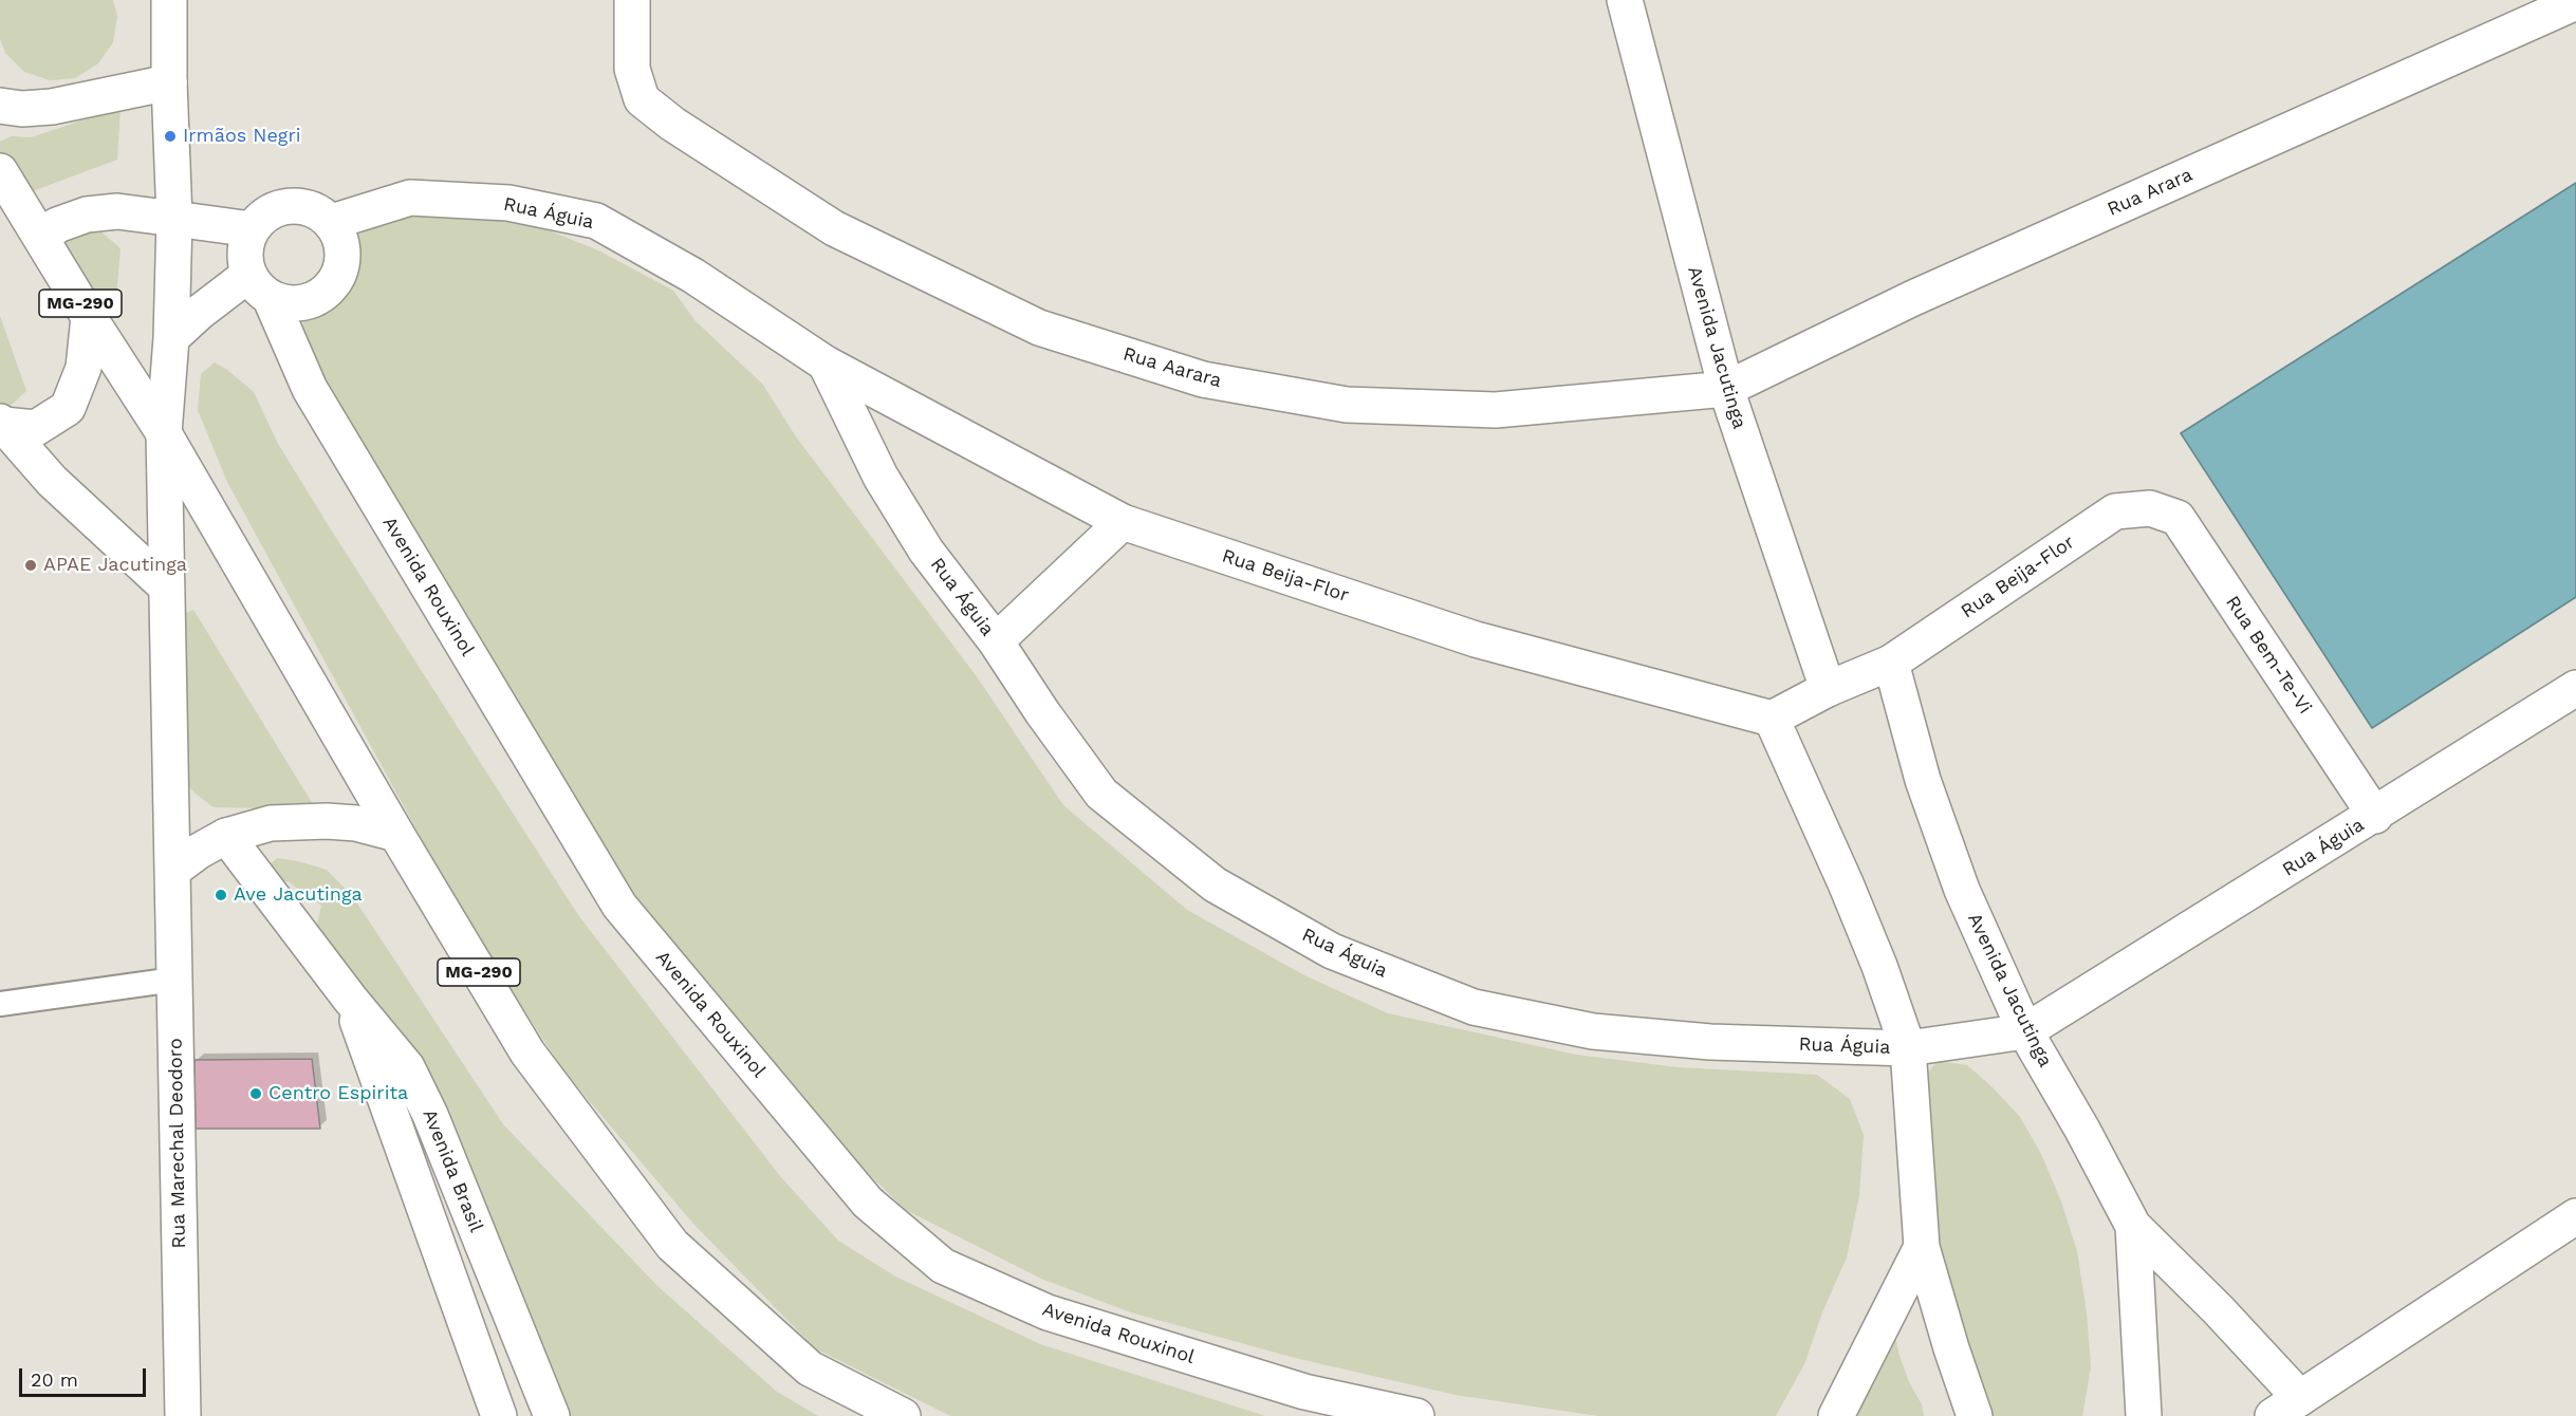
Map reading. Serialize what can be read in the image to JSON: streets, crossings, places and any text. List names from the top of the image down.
{
  "streets": {
    "main road": [
      "Rua Arara",
      "Rua Águia",
      "MG-290",
      "Avenida Jacutinga",
      "Rua Aarara",
      "Rua Beija-Flor",
      "Avenida Rouxinol",
      "Rua Bem-Te-Vi",
      "Rua Marechal Deodoro",
      "Avenida Brasil"
    ]
  },
  "crossings": [
    ["Rua Arara", "Avenida Jacutinga"],
    ["Rua Arara", "Rua Aarara"],
    ["Rua Águia", "Avenida Jacutinga"],
    ["Rua Águia", "Rua Beija-Flor"],
    ["Rua Águia", "Avenida Rouxinol"],
    ["Rua Águia", "Rua Bem-Te-Vi"],
    ["MG-290", "Rua Marechal Deodoro"],
    ["Avenida Jacutinga", "Rua Aarara"],
    ["Avenida Jacutinga", "Rua Beija-Flor"],
    ["Rua Beija-Flor", "Rua Bem-Te-Vi"]
  ],
  "places": [
    "Irmãos Negri",
    "APAE Jacutinga",
    "Ave Jacutinga",
    "Centro Espirita"
  ],
  "scale_bar": "20 m"
}
